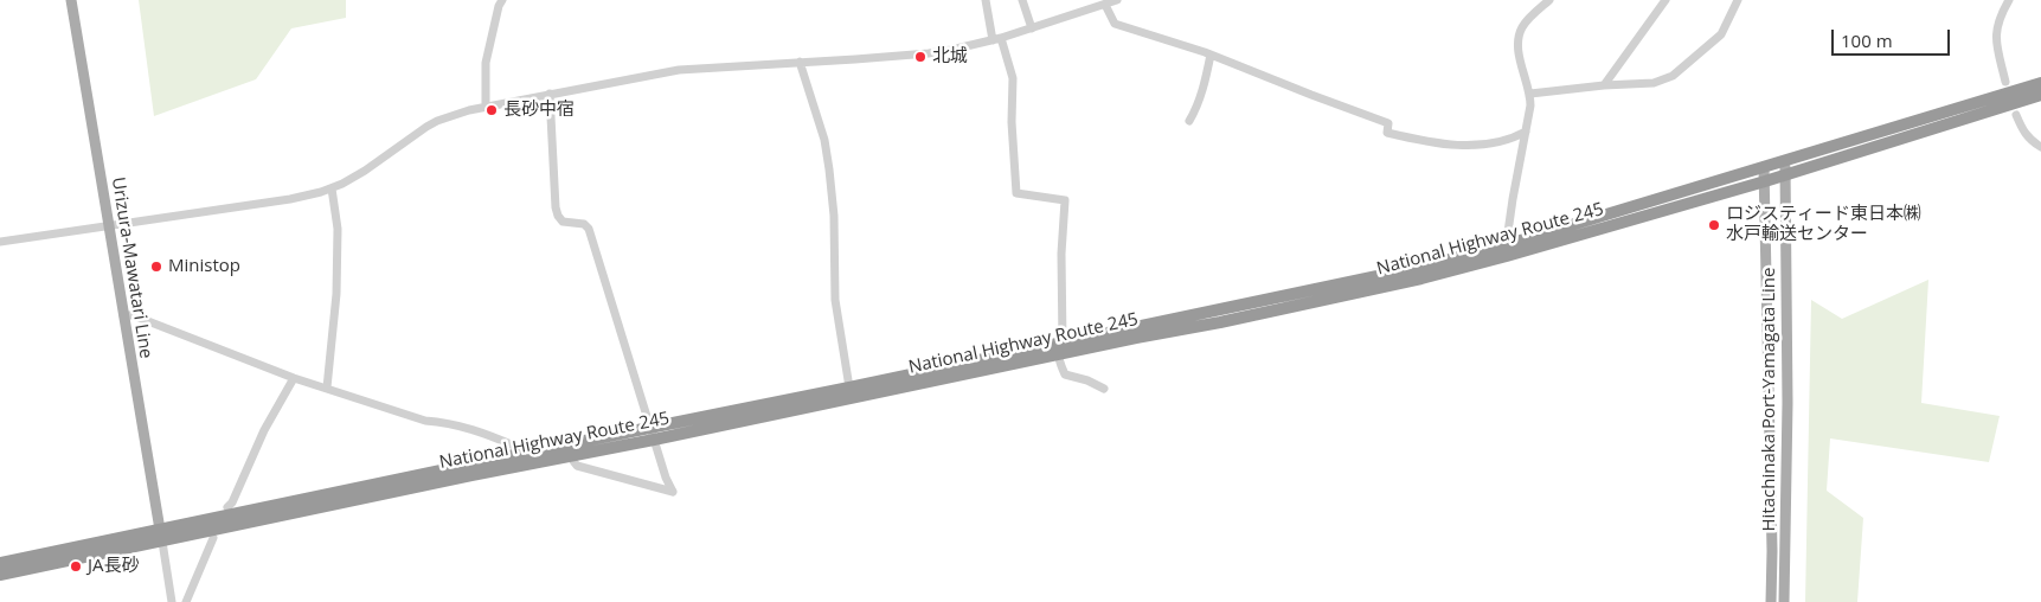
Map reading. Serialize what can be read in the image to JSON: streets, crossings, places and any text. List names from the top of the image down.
{
  "streets": {
    "highway": ["National Highway Route 245"],
    "main road": ["Urizura-Mawatari Line", "Hitachinaka Port-Yamagata Line"]
  },
  "crossings": [
    ["National Highway Route 245", "Urizura-Mawatari Line"],
    ["National Highway Route 245", "Hitachinaka Port-Yamagata Line"]
  ],
  "places": [
    "北城",
    "長砂中宿",
    "ロジスティード東日本㈱ 水戸輸送センター",
    "Ministop",
    "JA長砂"
  ],
  "scale_bar": "100 m"
}
